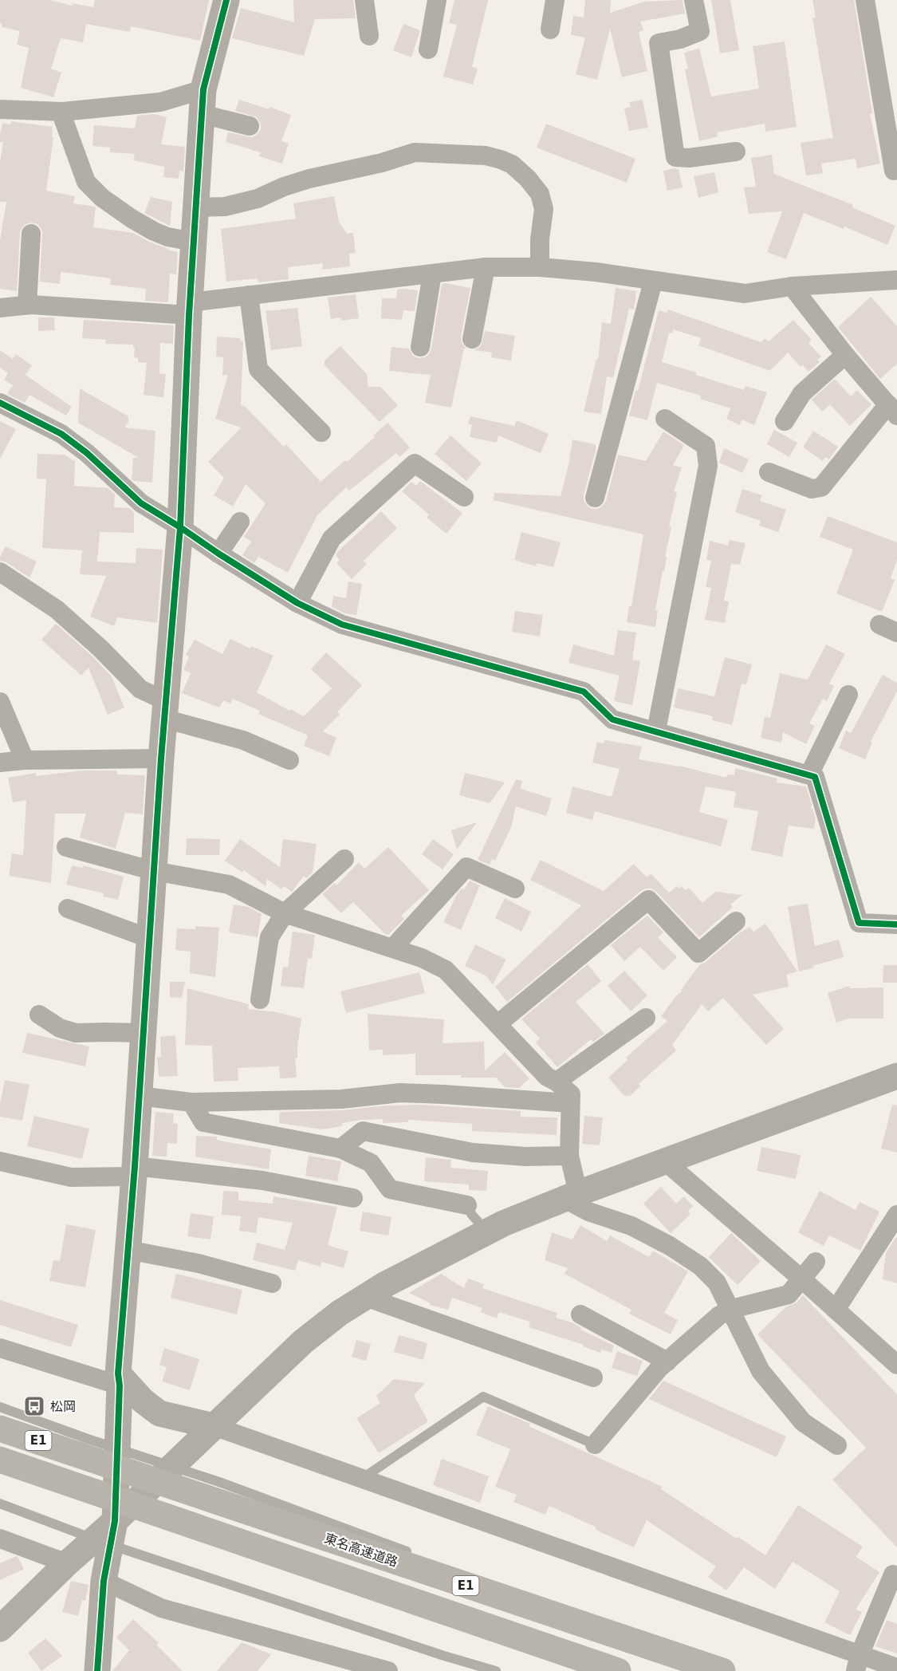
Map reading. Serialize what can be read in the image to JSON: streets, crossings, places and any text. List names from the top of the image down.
{
  "streets": {
    "highway": ["E1", "東名高速道路"]
  },
  "places": {
    "bus stop": ["松岡"]
  }
}
